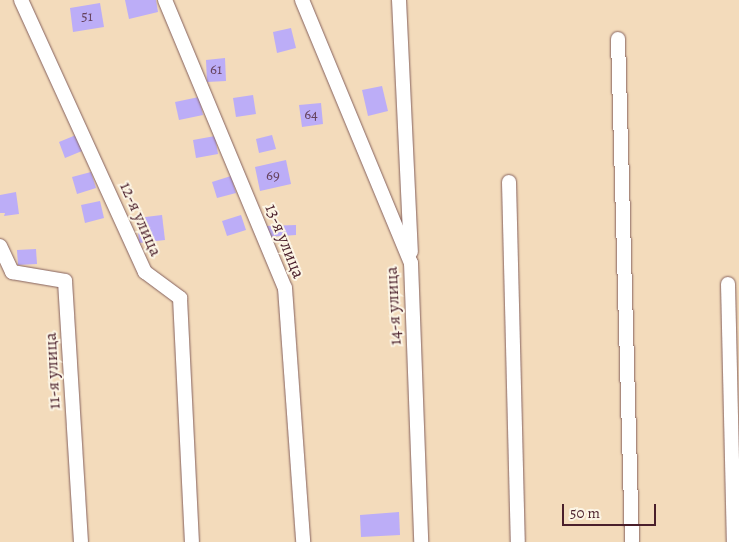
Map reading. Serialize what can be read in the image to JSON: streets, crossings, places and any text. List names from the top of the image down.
{
  "streets": {
    "street": [
      "12-я улица",
      "13-я улица",
      "14-я улица",
      "11-я улица"
    ]
  },
  "house_numbers": [
    "51",
    "61",
    "64",
    "69"
  ],
  "scale_bar": "50 m"
}
